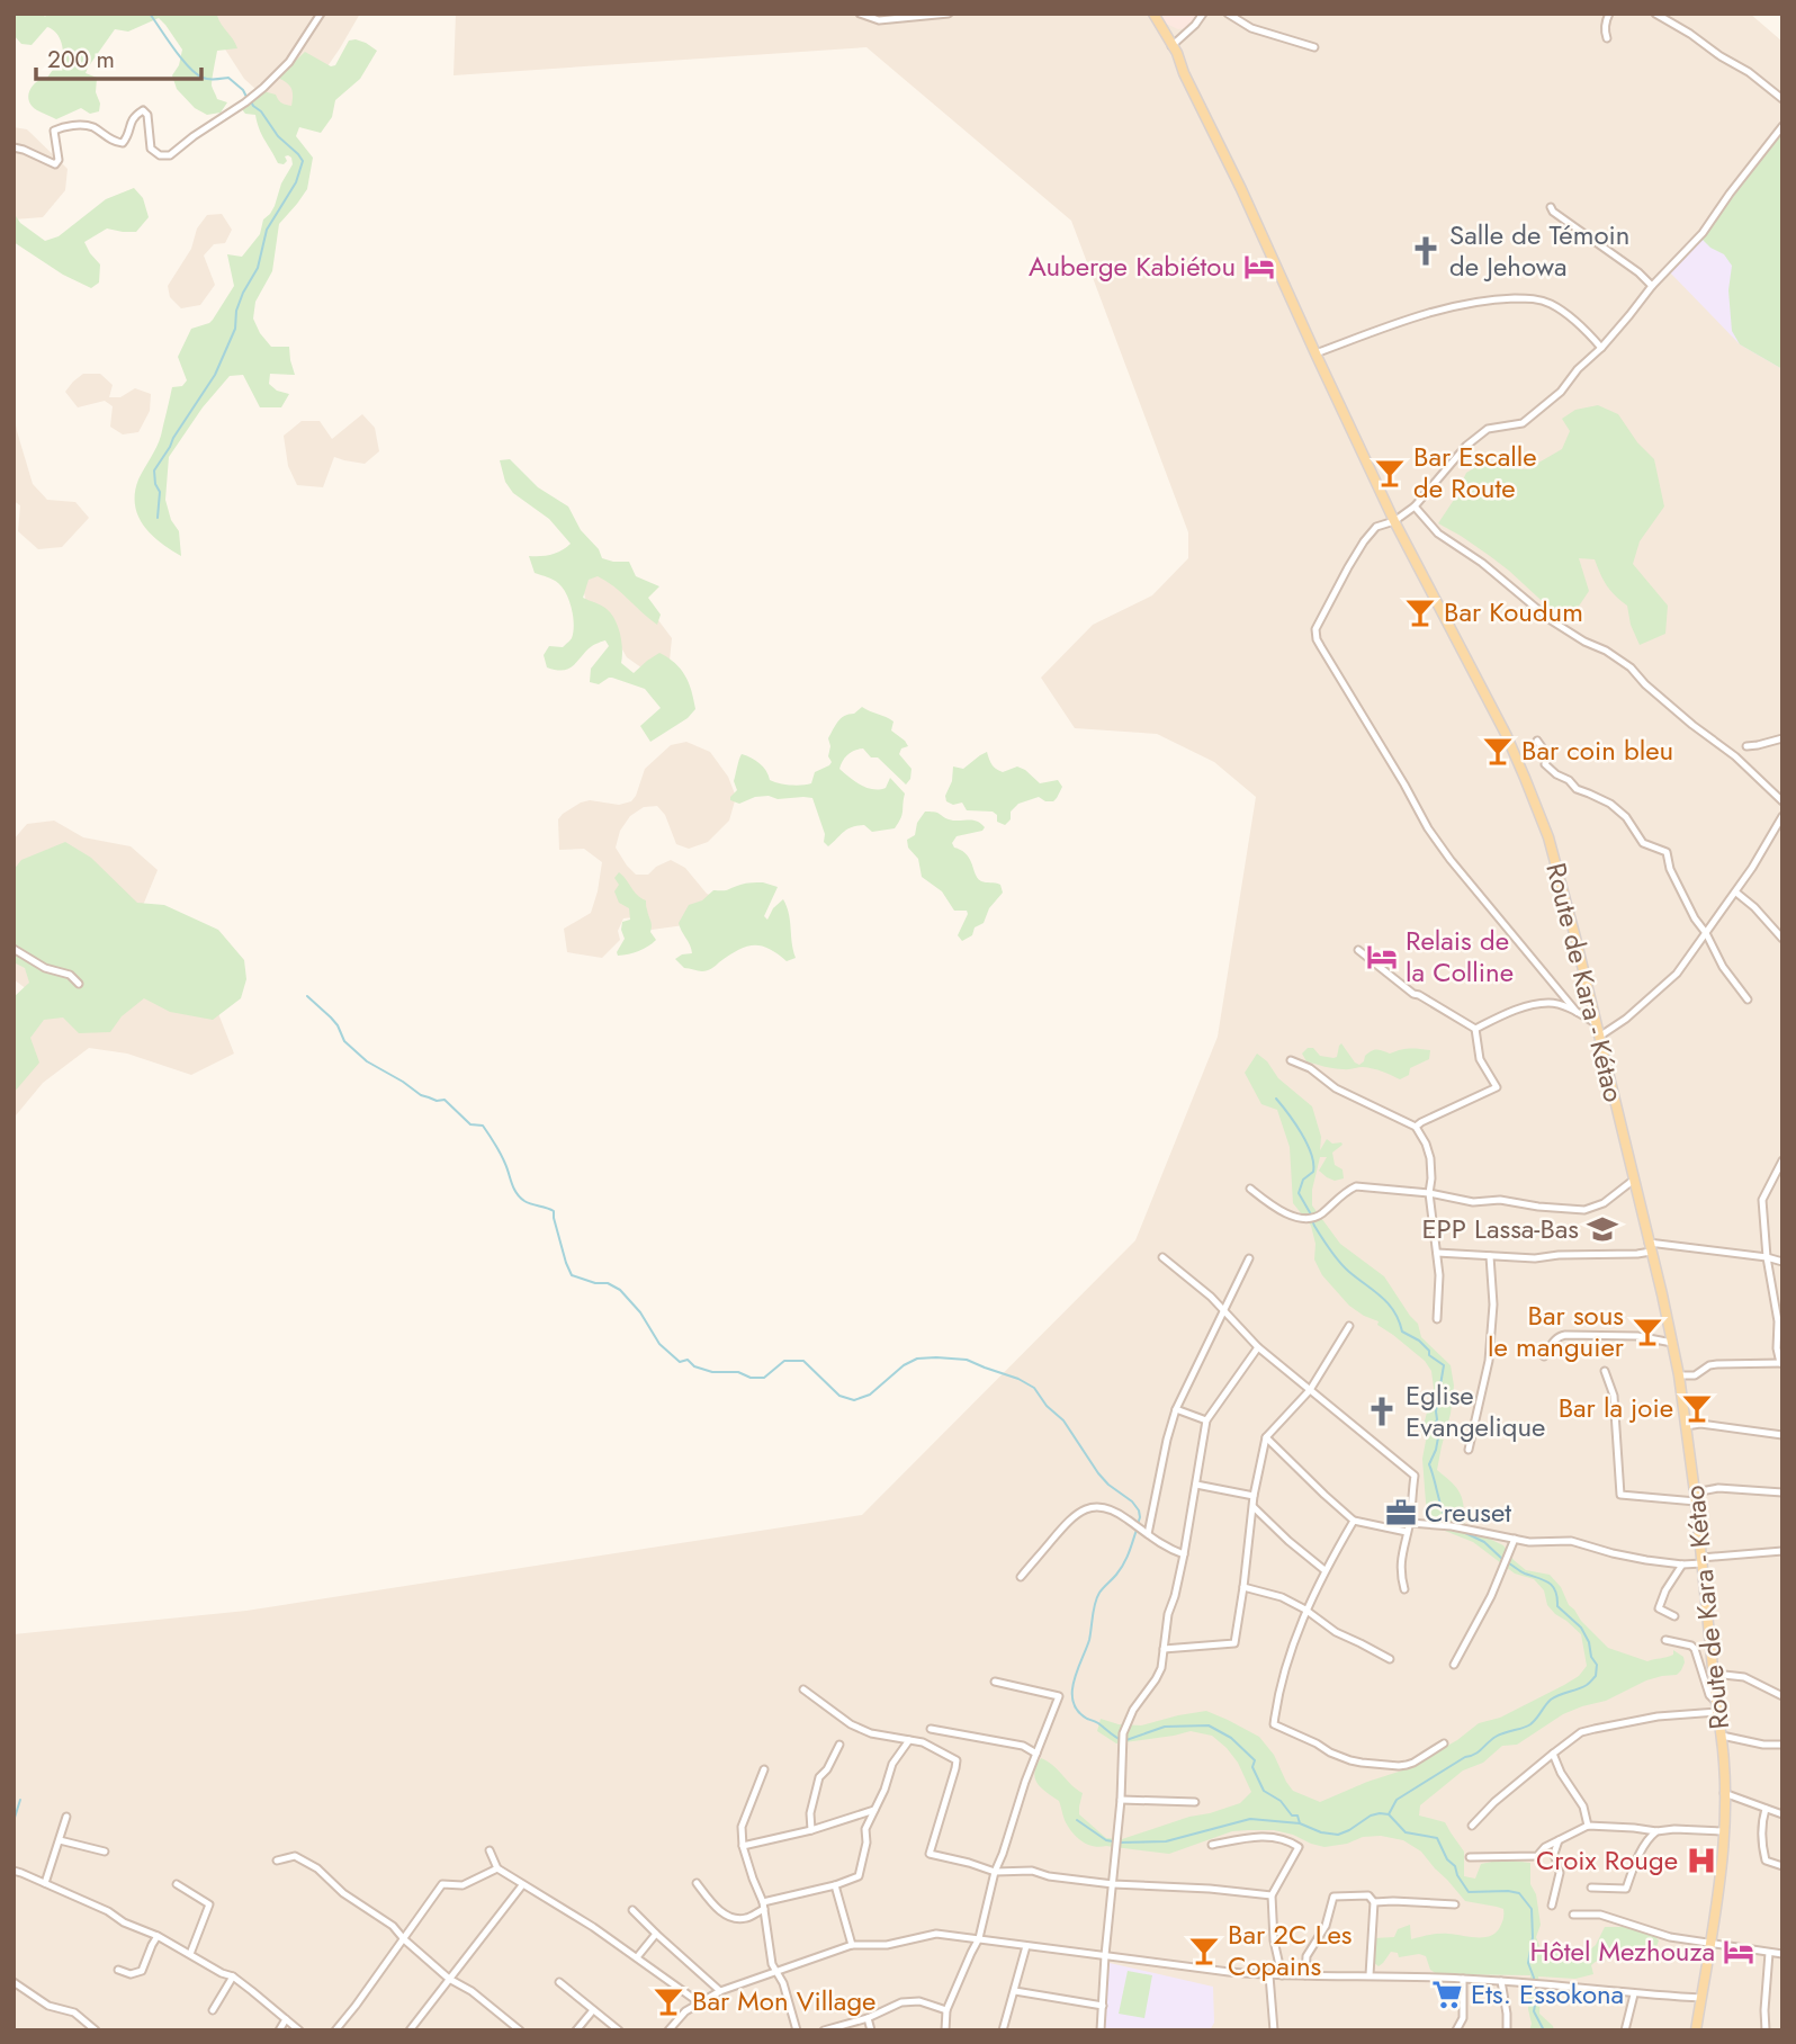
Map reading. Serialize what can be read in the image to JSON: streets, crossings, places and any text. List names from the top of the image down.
{
  "streets": {
    "main road": ["Route de Kara - Kétao"]
  },
  "places": {
    "church": ["Salle de Témoin de Jehowa", "Eglise Evangelique"],
    "hotel": ["Auberge Kabiétou", "Relais de la Colline", "Hôtel Mezhouza"],
    "bar": [
      "Bar Escalle de Route",
      "Bar Koudum",
      "Bar coin bleu",
      "Bar sous le manguier",
      "Bar la joie",
      "Bar 2C Les Copains",
      "Bar Mon Village"
    ],
    "school or university": ["EPP Lassa-Bas"],
    "office": ["Creuset"],
    "hospital": ["Croix Rouge"],
    "supermarket": ["Ets. Essokona"]
  },
  "scale_bar": "200 m"
}
